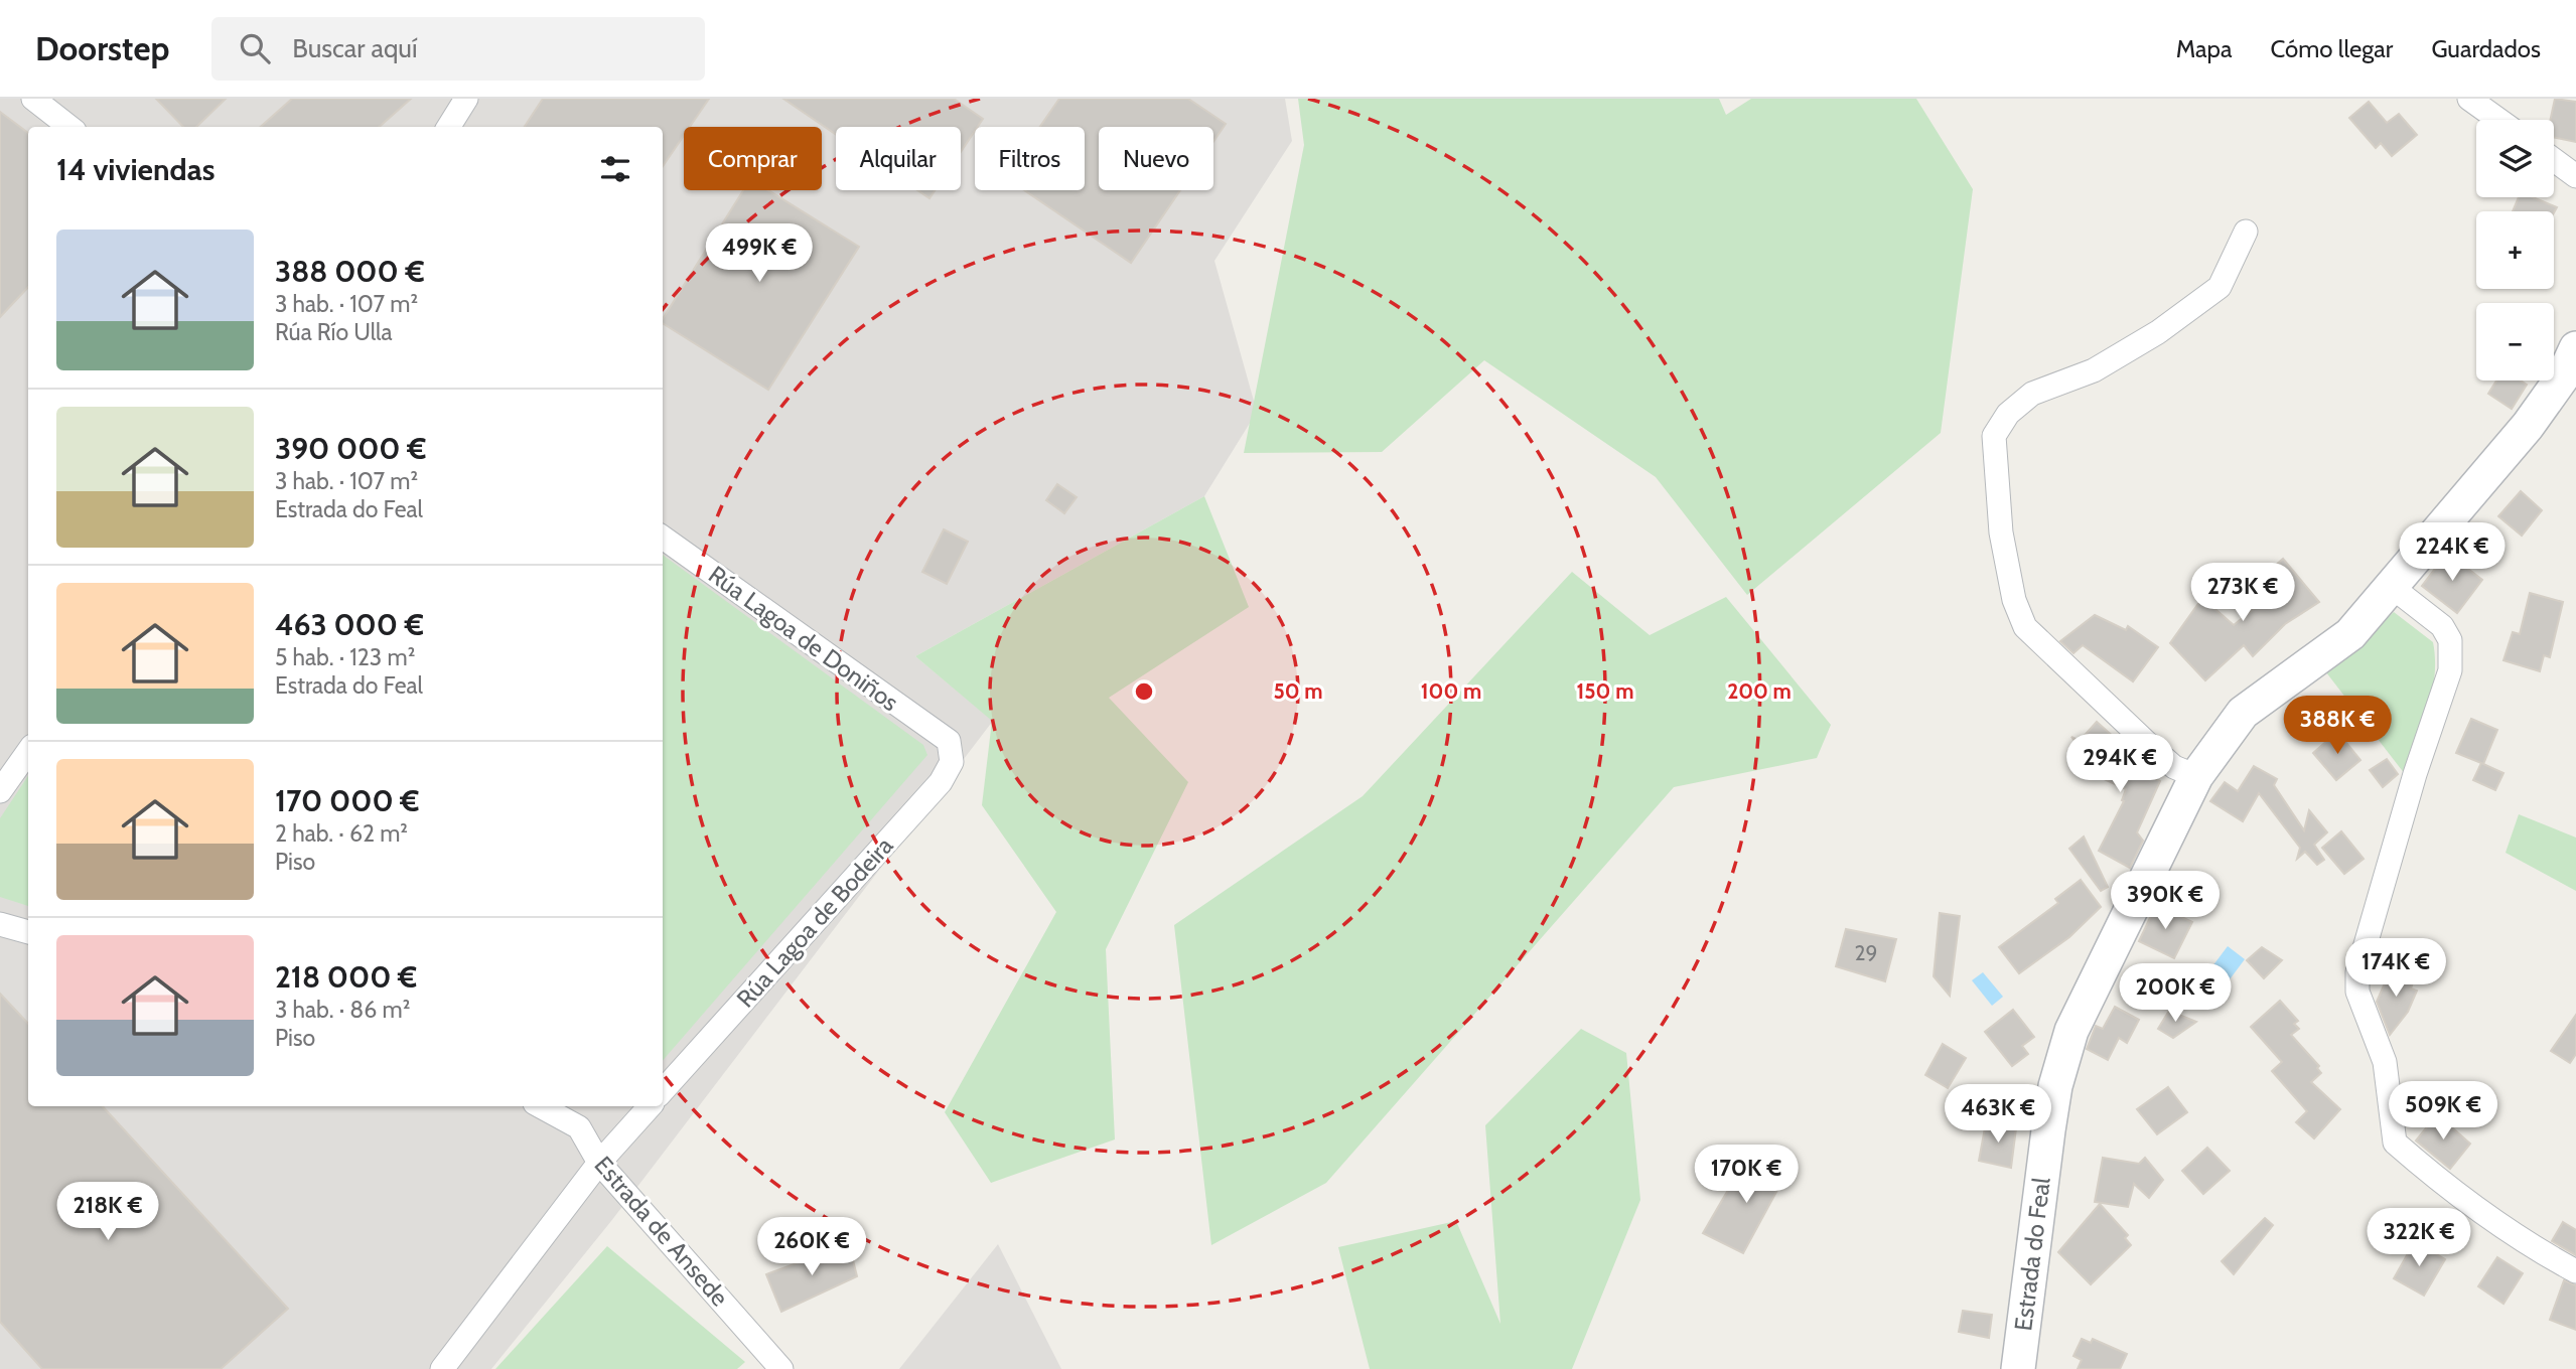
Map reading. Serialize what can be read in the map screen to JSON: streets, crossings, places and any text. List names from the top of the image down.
{
  "streets": {
    "main road": ["Estrada do Feal"],
    "street": ["Rúa Lagoa de Doniños", "Rúa Lagoa de Bodeira", "Estrada de Ansede"]
  },
  "crossings": [
    ["Rúa Lagoa de Doniños", "Rúa Lagoa de Bodeira"]
  ],
  "house_numbers": ["29"],
  "page": {
    "header": "Doorstep",
    "search": "Buscar aquí",
    "nav": ["Mapa", "Cómo llegar", "Guardados"],
    "map_buttons": ["+", "−"],
    "chip": [
      "Comprar",
      "Alquilar",
      "Filtros",
      "Nuevo"
    ],
    "heading": "14 viviendas",
    "list": [
      {
        "name": "388 000 €",
        "note": "3 hab. · 107 m² · Rúa Río Ulla"
      },
      {
        "name": "390 000 €",
        "note": "3 hab. · 107 m² · Estrada do Feal"
      },
      {
        "name": "463 000 €",
        "note": "5 hab. · 123 m² · Estrada do Feal"
      },
      {
        "name": "170 000 €",
        "note": "2 hab. · 62 m² · Piso"
      },
      {
        "name": "218 000 €",
        "note": "3 hab. · 86 m² · Piso"
      }
    ],
    "price": [
      "499K €",
      "224K €",
      "273K €",
      "388K €",
      "294K €",
      "390K €",
      "174K €",
      "200K €",
      "509K €",
      "463K €",
      "170K €",
      "218K €",
      "322K €",
      "260K €"
    ]
  },
  "rings": [
    "50 m",
    "100 m",
    "150 m",
    "200 m"
  ]
}
